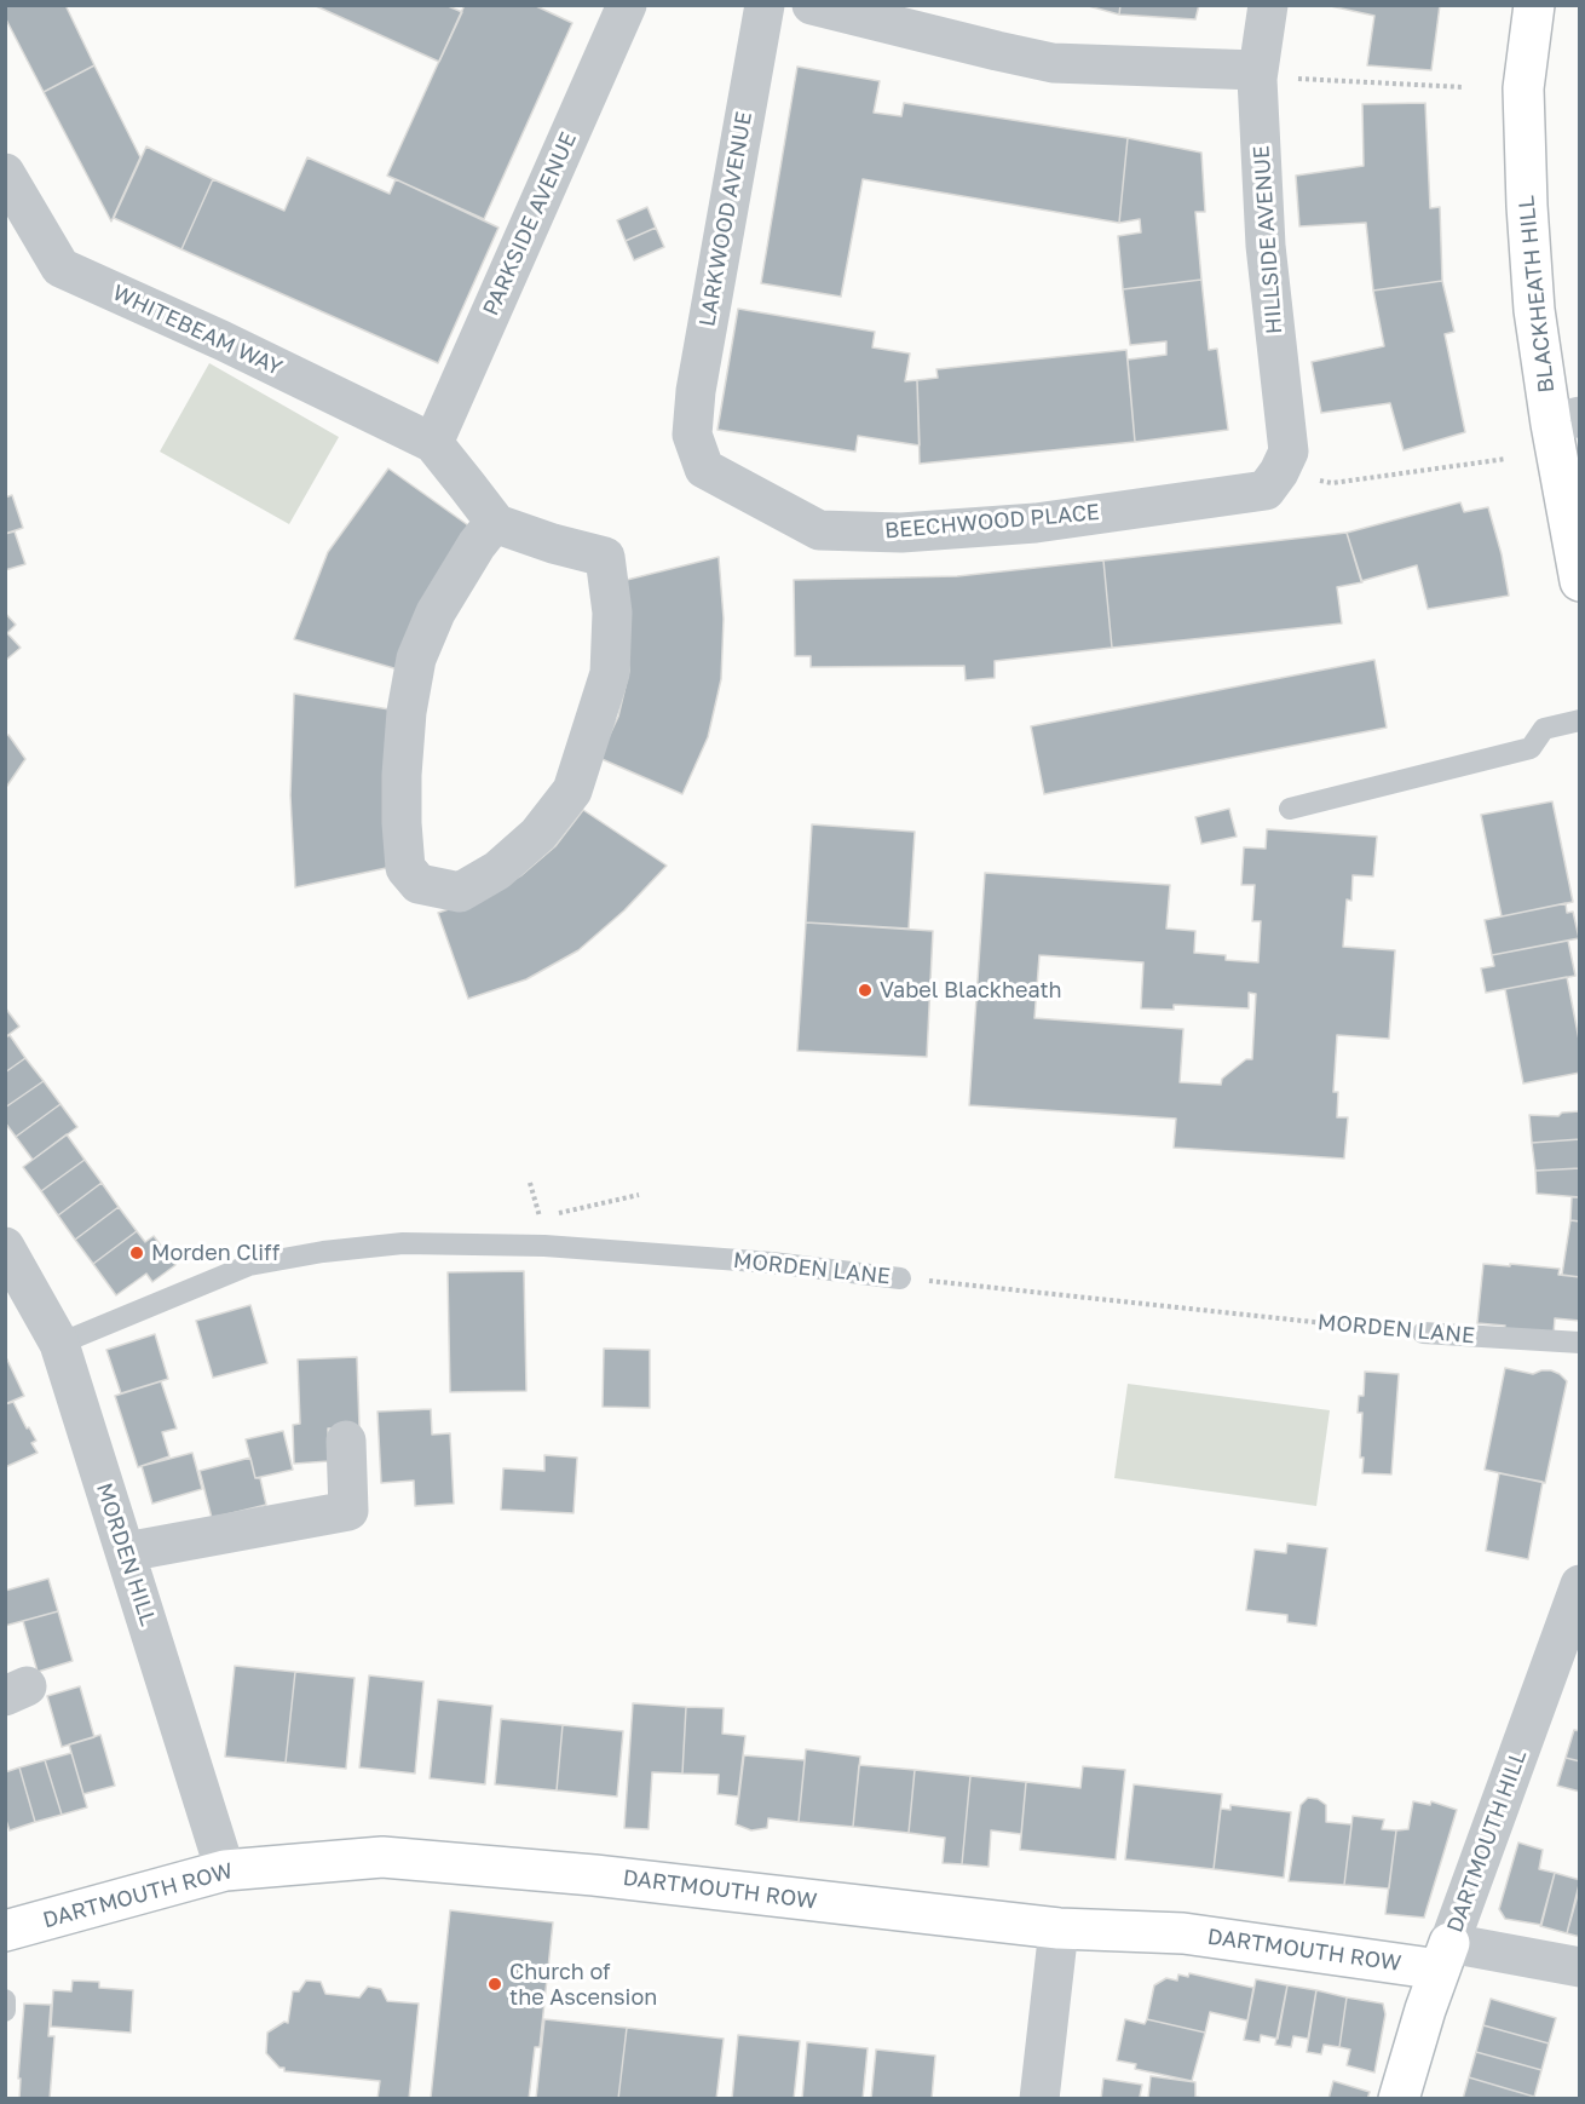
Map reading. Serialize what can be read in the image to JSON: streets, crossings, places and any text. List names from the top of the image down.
{
  "streets": {
    "main road": ["BLACKHEATH HILL", "DARTMOUTH HILL", "DARTMOUTH ROW"],
    "street": [
      "LARKWOOD AVENUE",
      "PARKSIDE AVENUE",
      "HILLSIDE AVENUE",
      "WHITEBEAM WAY",
      "BEECHWOOD PLACE",
      "MORDEN HILL"
    ],
    "lane": ["MORDEN LANE"]
  },
  "crossings": [
    ["LARKWOOD AVENUE", "BEECHWOOD PLACE"],
    ["PARKSIDE AVENUE", "WHITEBEAM WAY"],
    ["HILLSIDE AVENUE", "BEECHWOOD PLACE"],
    ["MORDEN LANE", "MORDEN HILL"],
    ["MORDEN HILL", "DARTMOUTH ROW"],
    ["DARTMOUTH HILL", "DARTMOUTH ROW"]
  ],
  "places": ["Vabel Blackheath", "Morden Cliff", "Church of the Ascension"]
}
